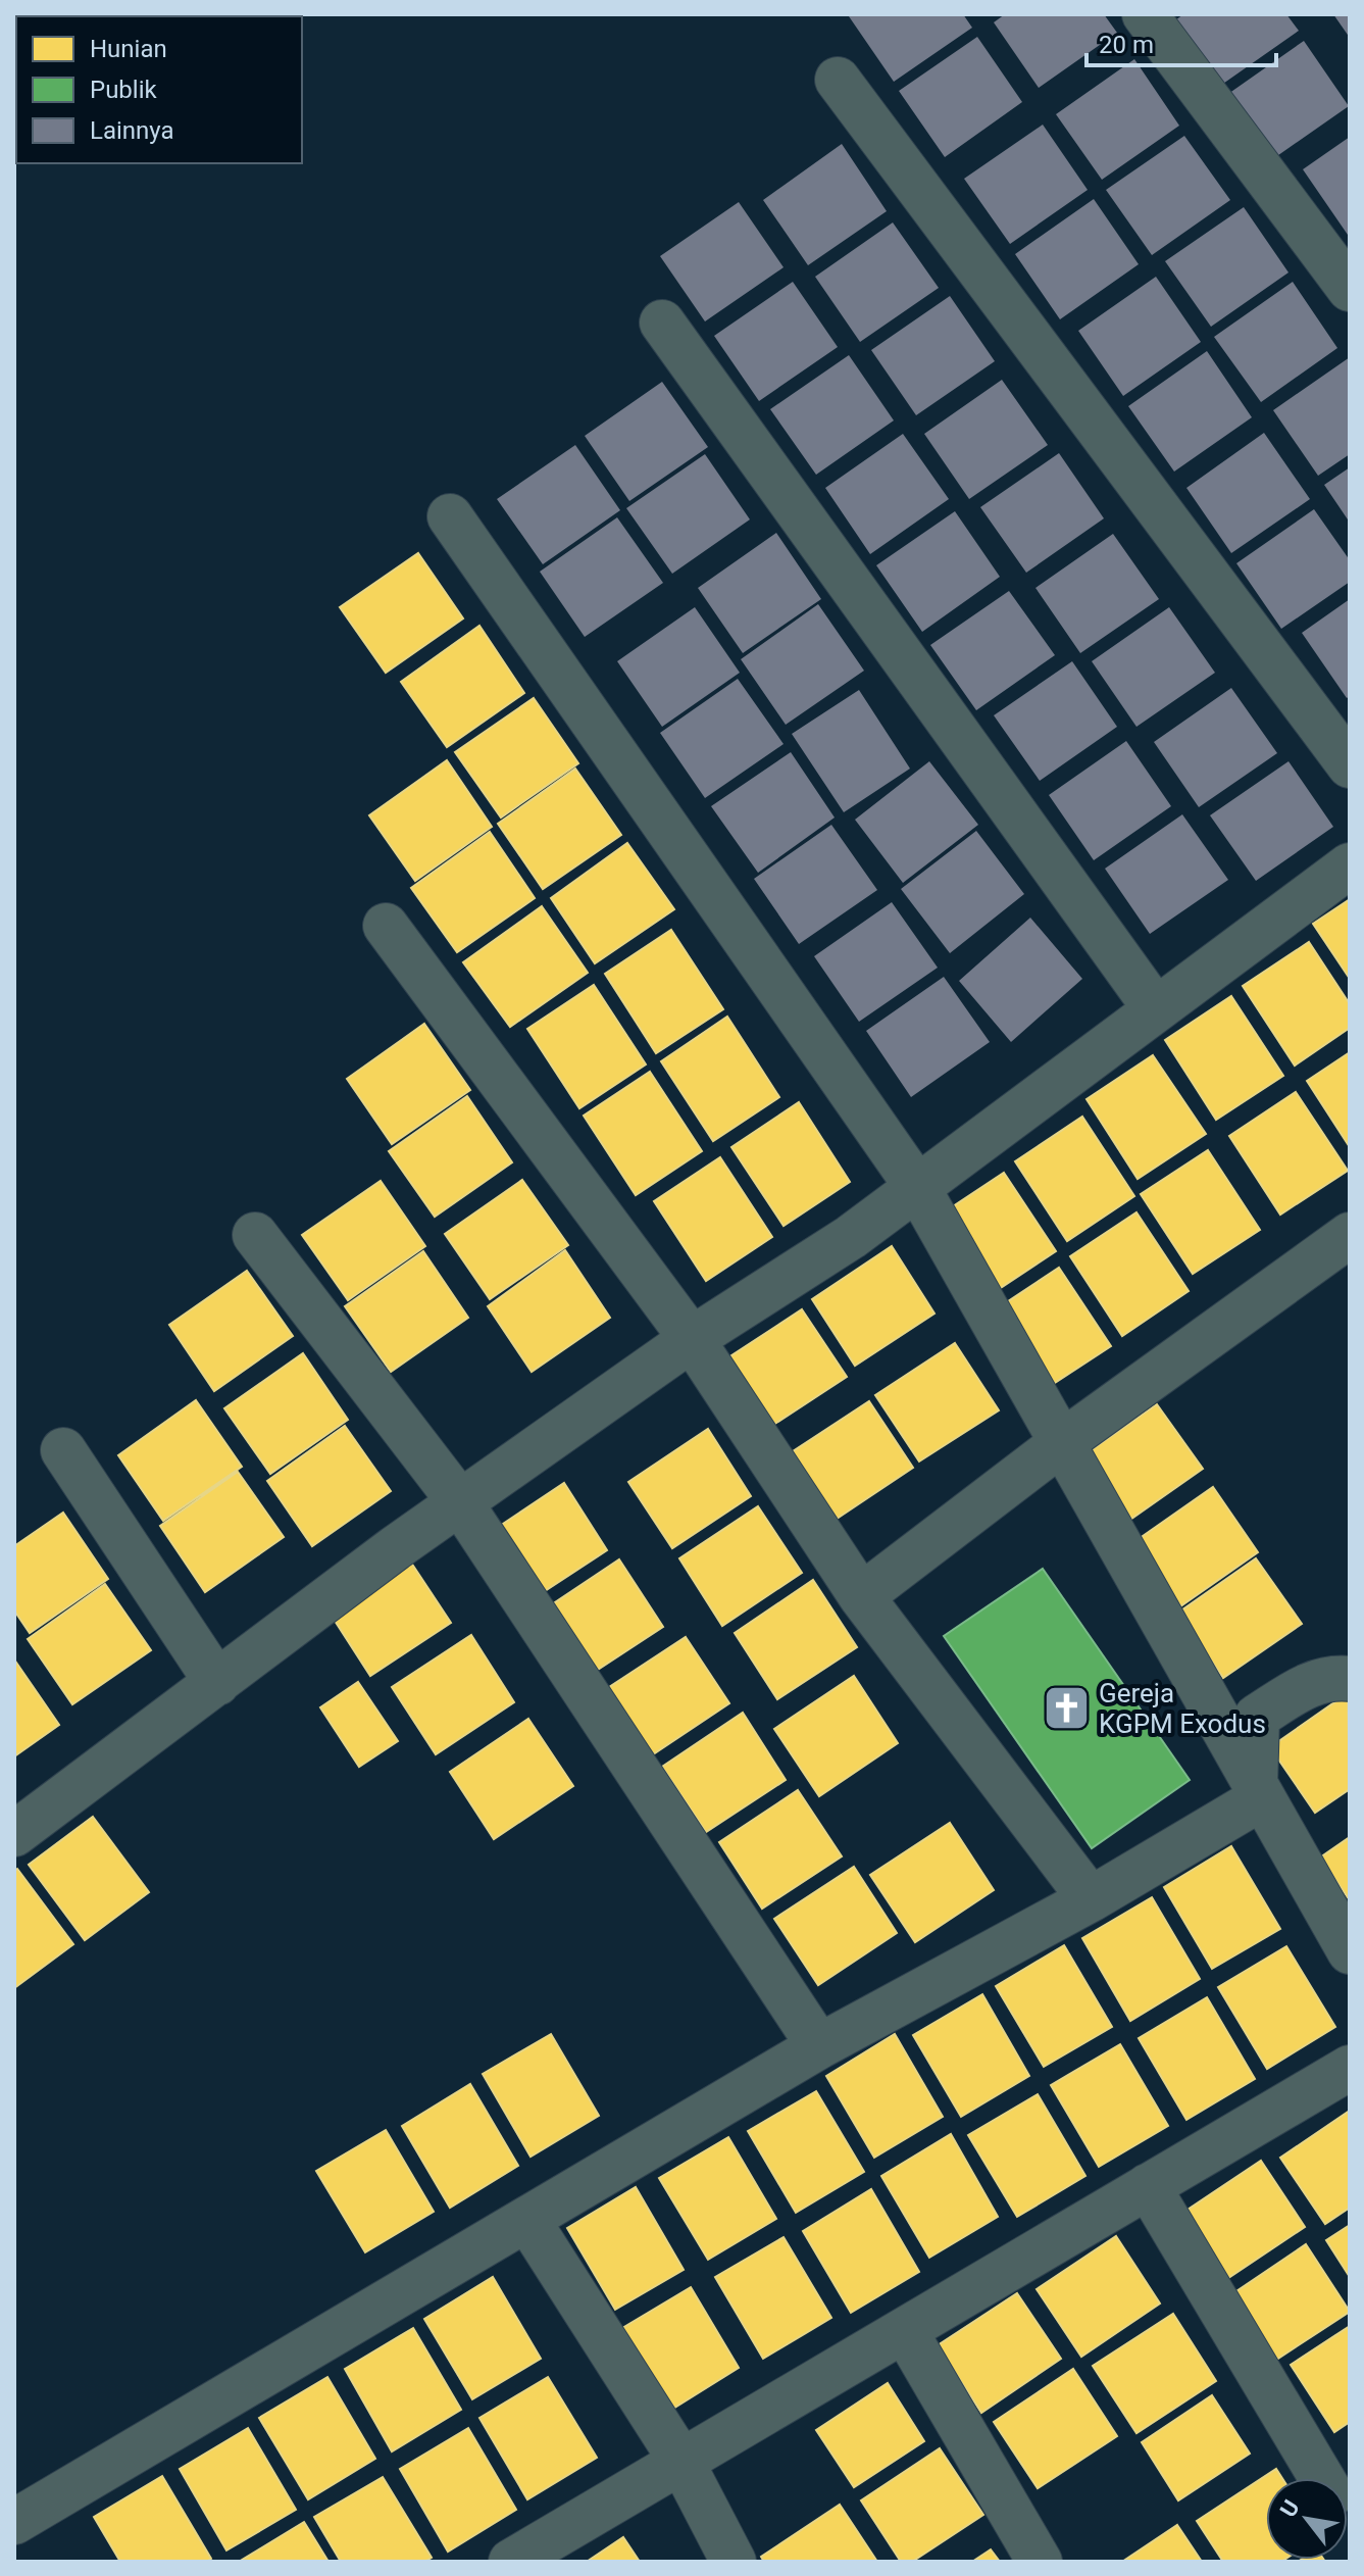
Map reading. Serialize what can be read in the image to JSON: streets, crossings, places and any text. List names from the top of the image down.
{
  "places": {
    "church": ["Gereja KGPM Exodus"]
  },
  "legend": ["Hunian", "Publik", "Lainnya"],
  "scale_bar": "20 m",
  "north": "top left"
}
